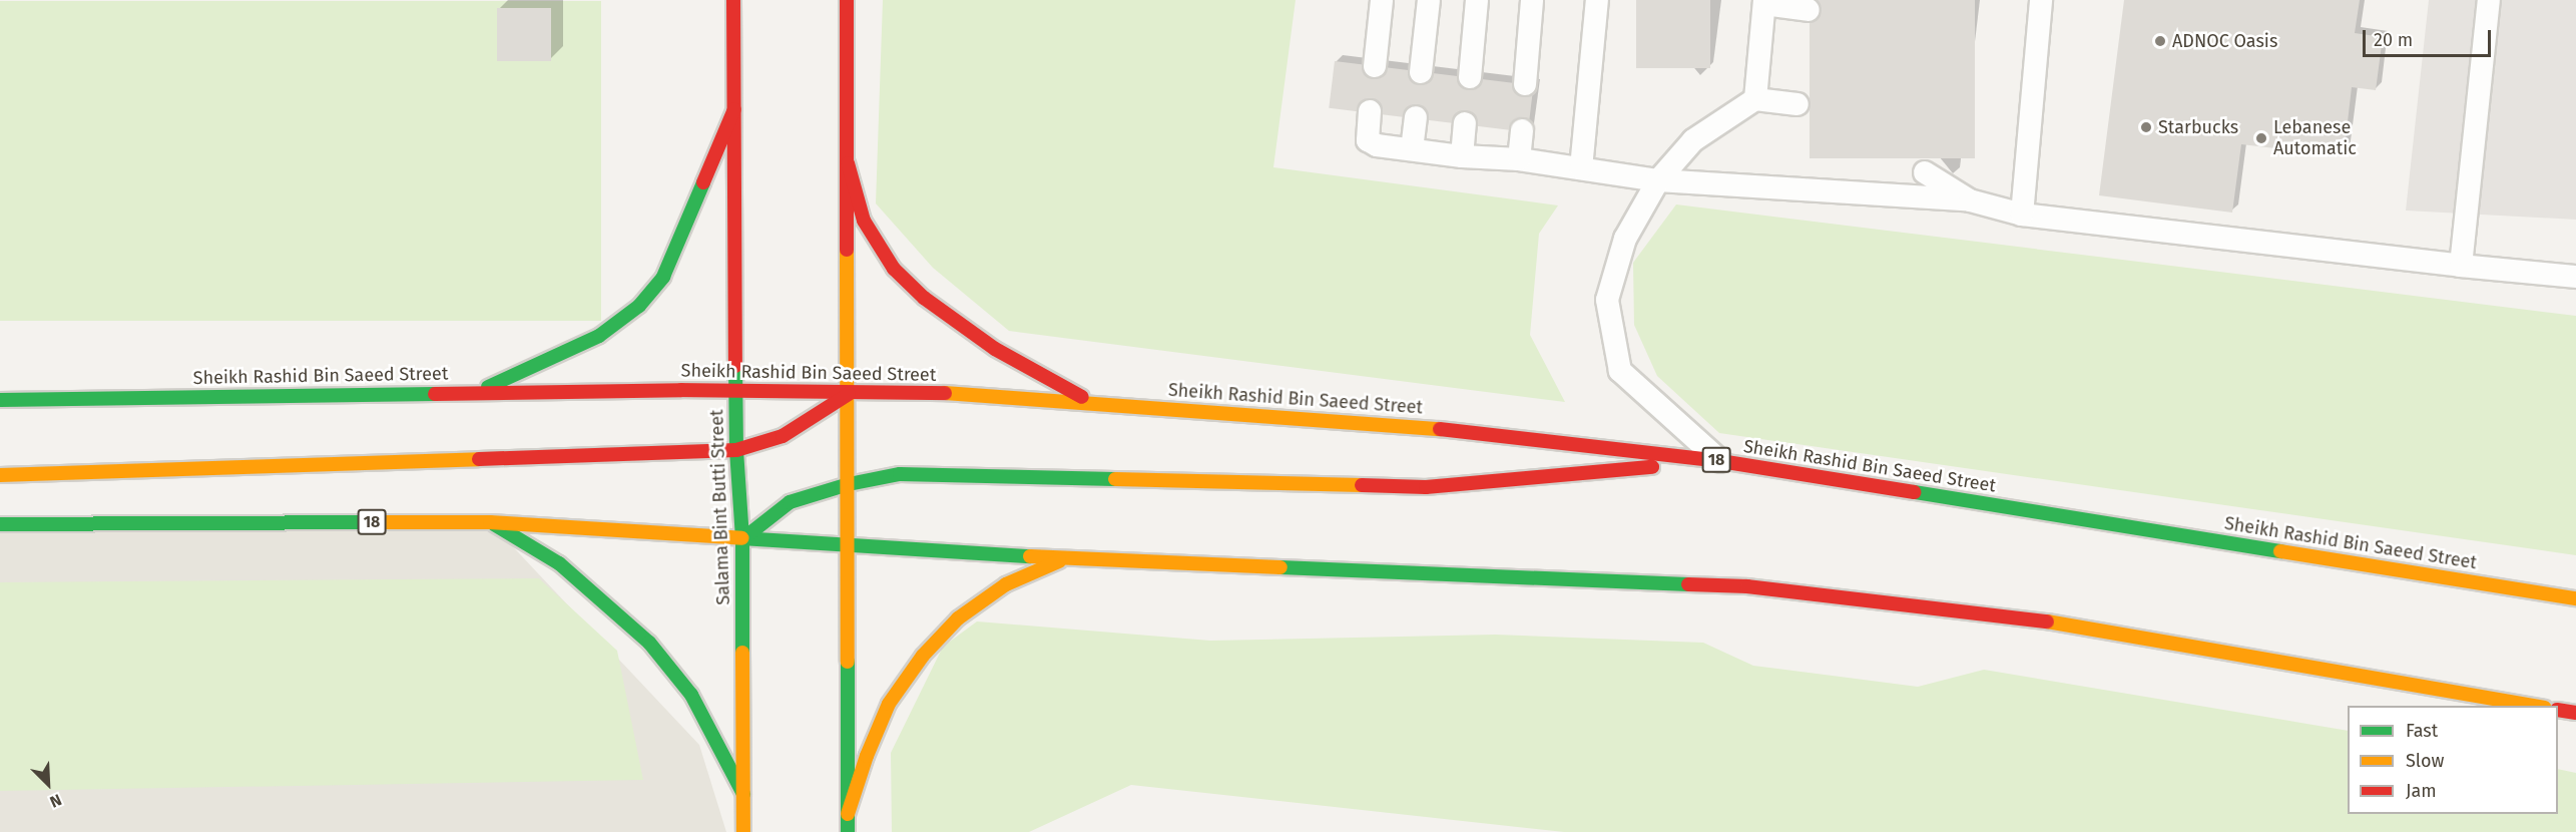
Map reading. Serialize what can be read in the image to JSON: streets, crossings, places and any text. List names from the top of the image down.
{
  "streets": {
    "main road": ["Sheikh Rashid Bin Saeed Street", "18", "Salama Bint Butti Street"]
  },
  "crossings": [
    ["Sheikh Rashid Bin Saeed Street", "Salama Bint Butti Street"],
    ["18", "Salama Bint Butti Street"]
  ],
  "places": ["ADNOC Oasis", "Starbucks", "Lebanese Automatic"],
  "legend": ["Fast", "Slow", "Jam"],
  "scale_bar": "20 m",
  "north": "bottom right"
}
